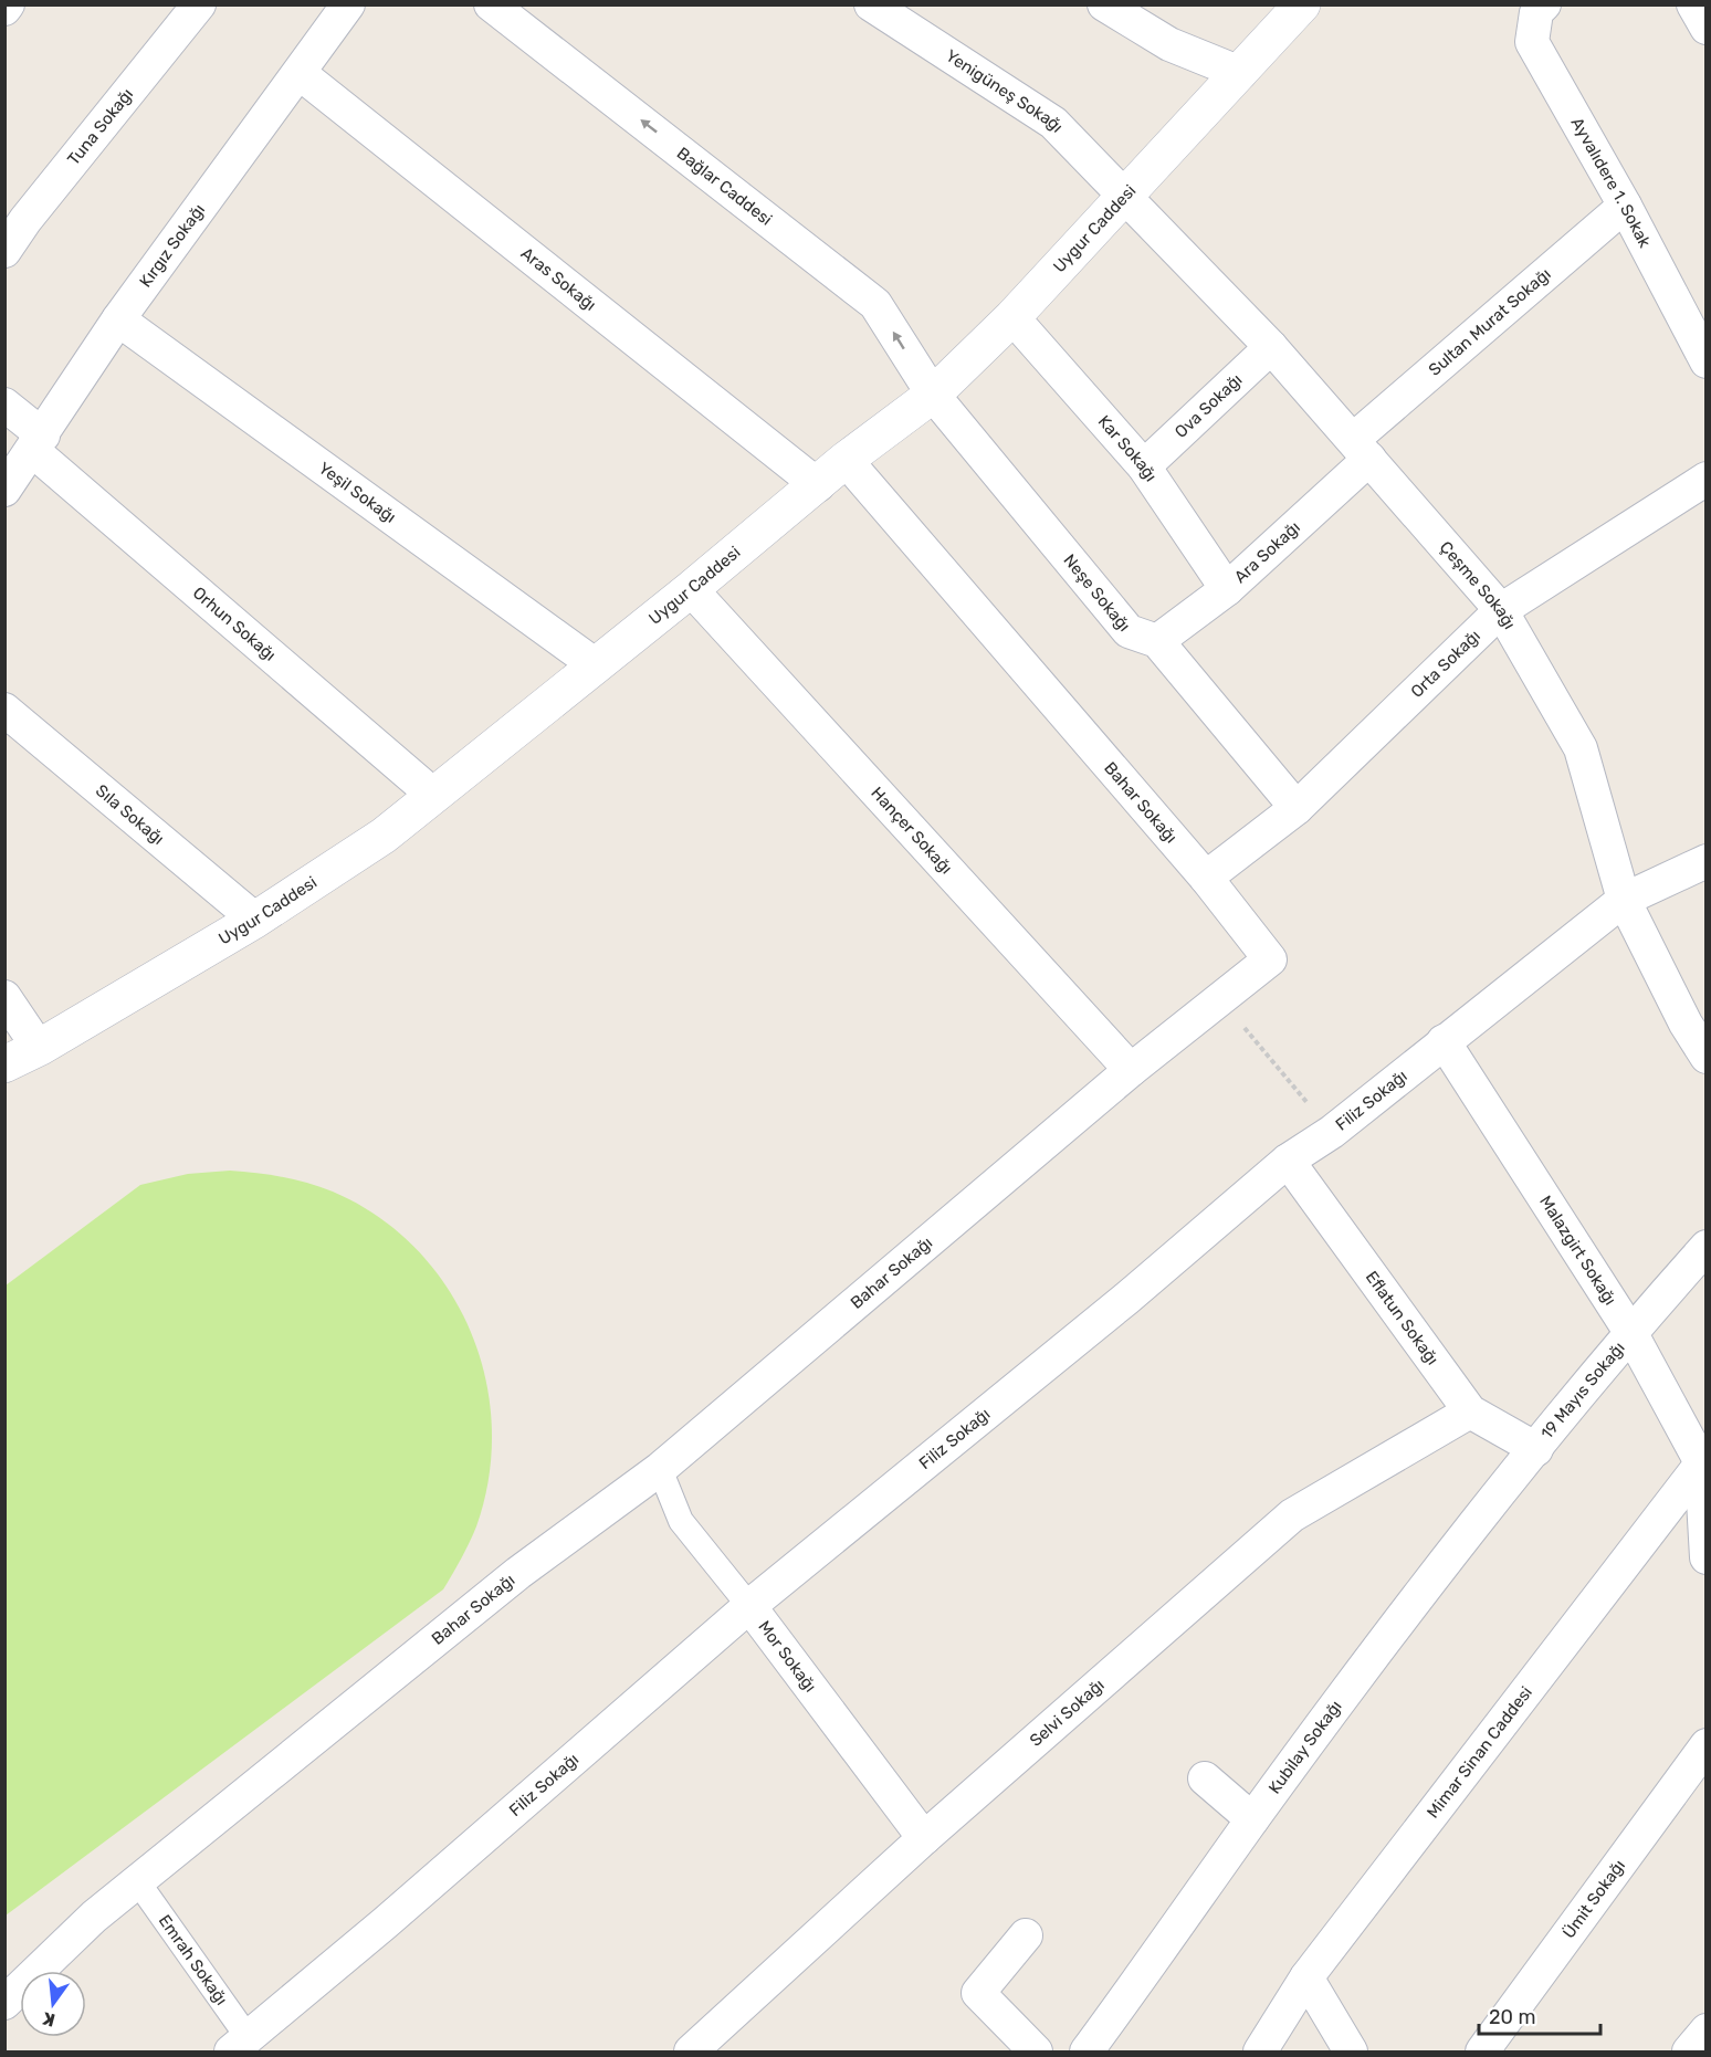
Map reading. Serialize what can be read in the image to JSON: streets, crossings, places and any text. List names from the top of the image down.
{
  "streets": {
    "main road": ["Uygur Caddesi"],
    "street": [
      "Yenigüneş Sokağı",
      "Tuna Sokağı",
      "Ayvalıdere 1. Sokak",
      "Bağlar Caddesi",
      "Kırgız Sokağı",
      "Aras Sokağı",
      "Sultan Murat Sokağı",
      "Ova Sokağı",
      "Kar Sokağı",
      "Yeşil Sokağı",
      "Ara Sokağı",
      "Çeşme Sokağı",
      "Neşe Sokağı",
      "Orhun Sokağı",
      "Orta Sokağı",
      "Bahar Sokağı",
      "Sıla Sokağı",
      "Hançer Sokağı",
      "Filiz Sokağı",
      "Malazgirt Sokağı",
      "Eflatun Sokağı",
      "19 Mayıs Sokağı",
      "Mor Sokağı",
      "Selvi Sokağı",
      "Kubilay Sokağı",
      "Mimar Sinan Caddesi",
      "Ümit Sokağı",
      "Emrah Sokağı"
    ]
  },
  "crossings": [
    ["Yenigüneş Sokağı", "Uygur Caddesi"],
    ["Yenigüneş Sokağı", "Çeşme Sokağı"],
    ["Ayvalıdere 1. Sokak", "Sultan Murat Sokağı"],
    ["Bağlar Caddesi", "Uygur Caddesi"],
    ["Bağlar Caddesi", "Neşe Sokağı"],
    ["Uygur Caddesi", "Aras Sokağı"],
    ["Uygur Caddesi", "Kar Sokağı"],
    ["Uygur Caddesi", "Yeşil Sokağı"],
    ["Uygur Caddesi", "Çeşme Sokağı"],
    ["Uygur Caddesi", "Neşe Sokağı"],
    ["Uygur Caddesi", "Orhun Sokağı"],
    ["Uygur Caddesi", "Bahar Sokağı"],
    ["Uygur Caddesi", "Sıla Sokağı"],
    ["Uygur Caddesi", "Hançer Sokağı"],
    ["Kırgız Sokağı", "Aras Sokağı"],
    ["Kırgız Sokağı", "Yeşil Sokağı"],
    ["Kırgız Sokağı", "Orhun Sokağı"],
    ["Sultan Murat Sokağı", "Ara Sokağı"],
    ["Sultan Murat Sokağı", "Çeşme Sokağı"],
    ["Ova Sokağı", "Kar Sokağı"],
    ["Ova Sokağı", "Çeşme Sokağı"],
    ["Kar Sokağı", "Ara Sokağı"],
    ["Ara Sokağı", "Çeşme Sokağı"],
    ["Ara Sokağı", "Neşe Sokağı"],
    ["Çeşme Sokağı", "Orta Sokağı"],
    ["Çeşme Sokağı", "Filiz Sokağı"],
    ["Neşe Sokağı", "Orta Sokağı"],
    ["Orta Sokağı", "Bahar Sokağı"],
    ["Bahar Sokağı", "Hançer Sokağı"],
    ["Bahar Sokağı", "Mor Sokağı"],
    ["Bahar Sokağı", "Emrah Sokağı"],
    ["Filiz Sokağı", "Malazgirt Sokağı"],
    ["Filiz Sokağı", "Eflatun Sokağı"],
    ["Filiz Sokağı", "Mor Sokağı"],
    ["Filiz Sokağı", "Emrah Sokağı"],
    ["Malazgirt Sokağı", "19 Mayıs Sokağı"],
    ["Malazgirt Sokağı", "Mimar Sinan Caddesi"],
    ["Eflatun Sokağı", "19 Mayıs Sokağı"],
    ["Eflatun Sokağı", "Selvi Sokağı"],
    ["Eflatun Sokağı", "Kubilay Sokağı"],
    ["19 Mayıs Sokağı", "Kubilay Sokağı"],
    ["Mor Sokağı", "Selvi Sokağı"]
  ],
  "one_way": ["Bağlar Caddesi"],
  "scale_bar": "20 m",
  "north": "bottom"
}
